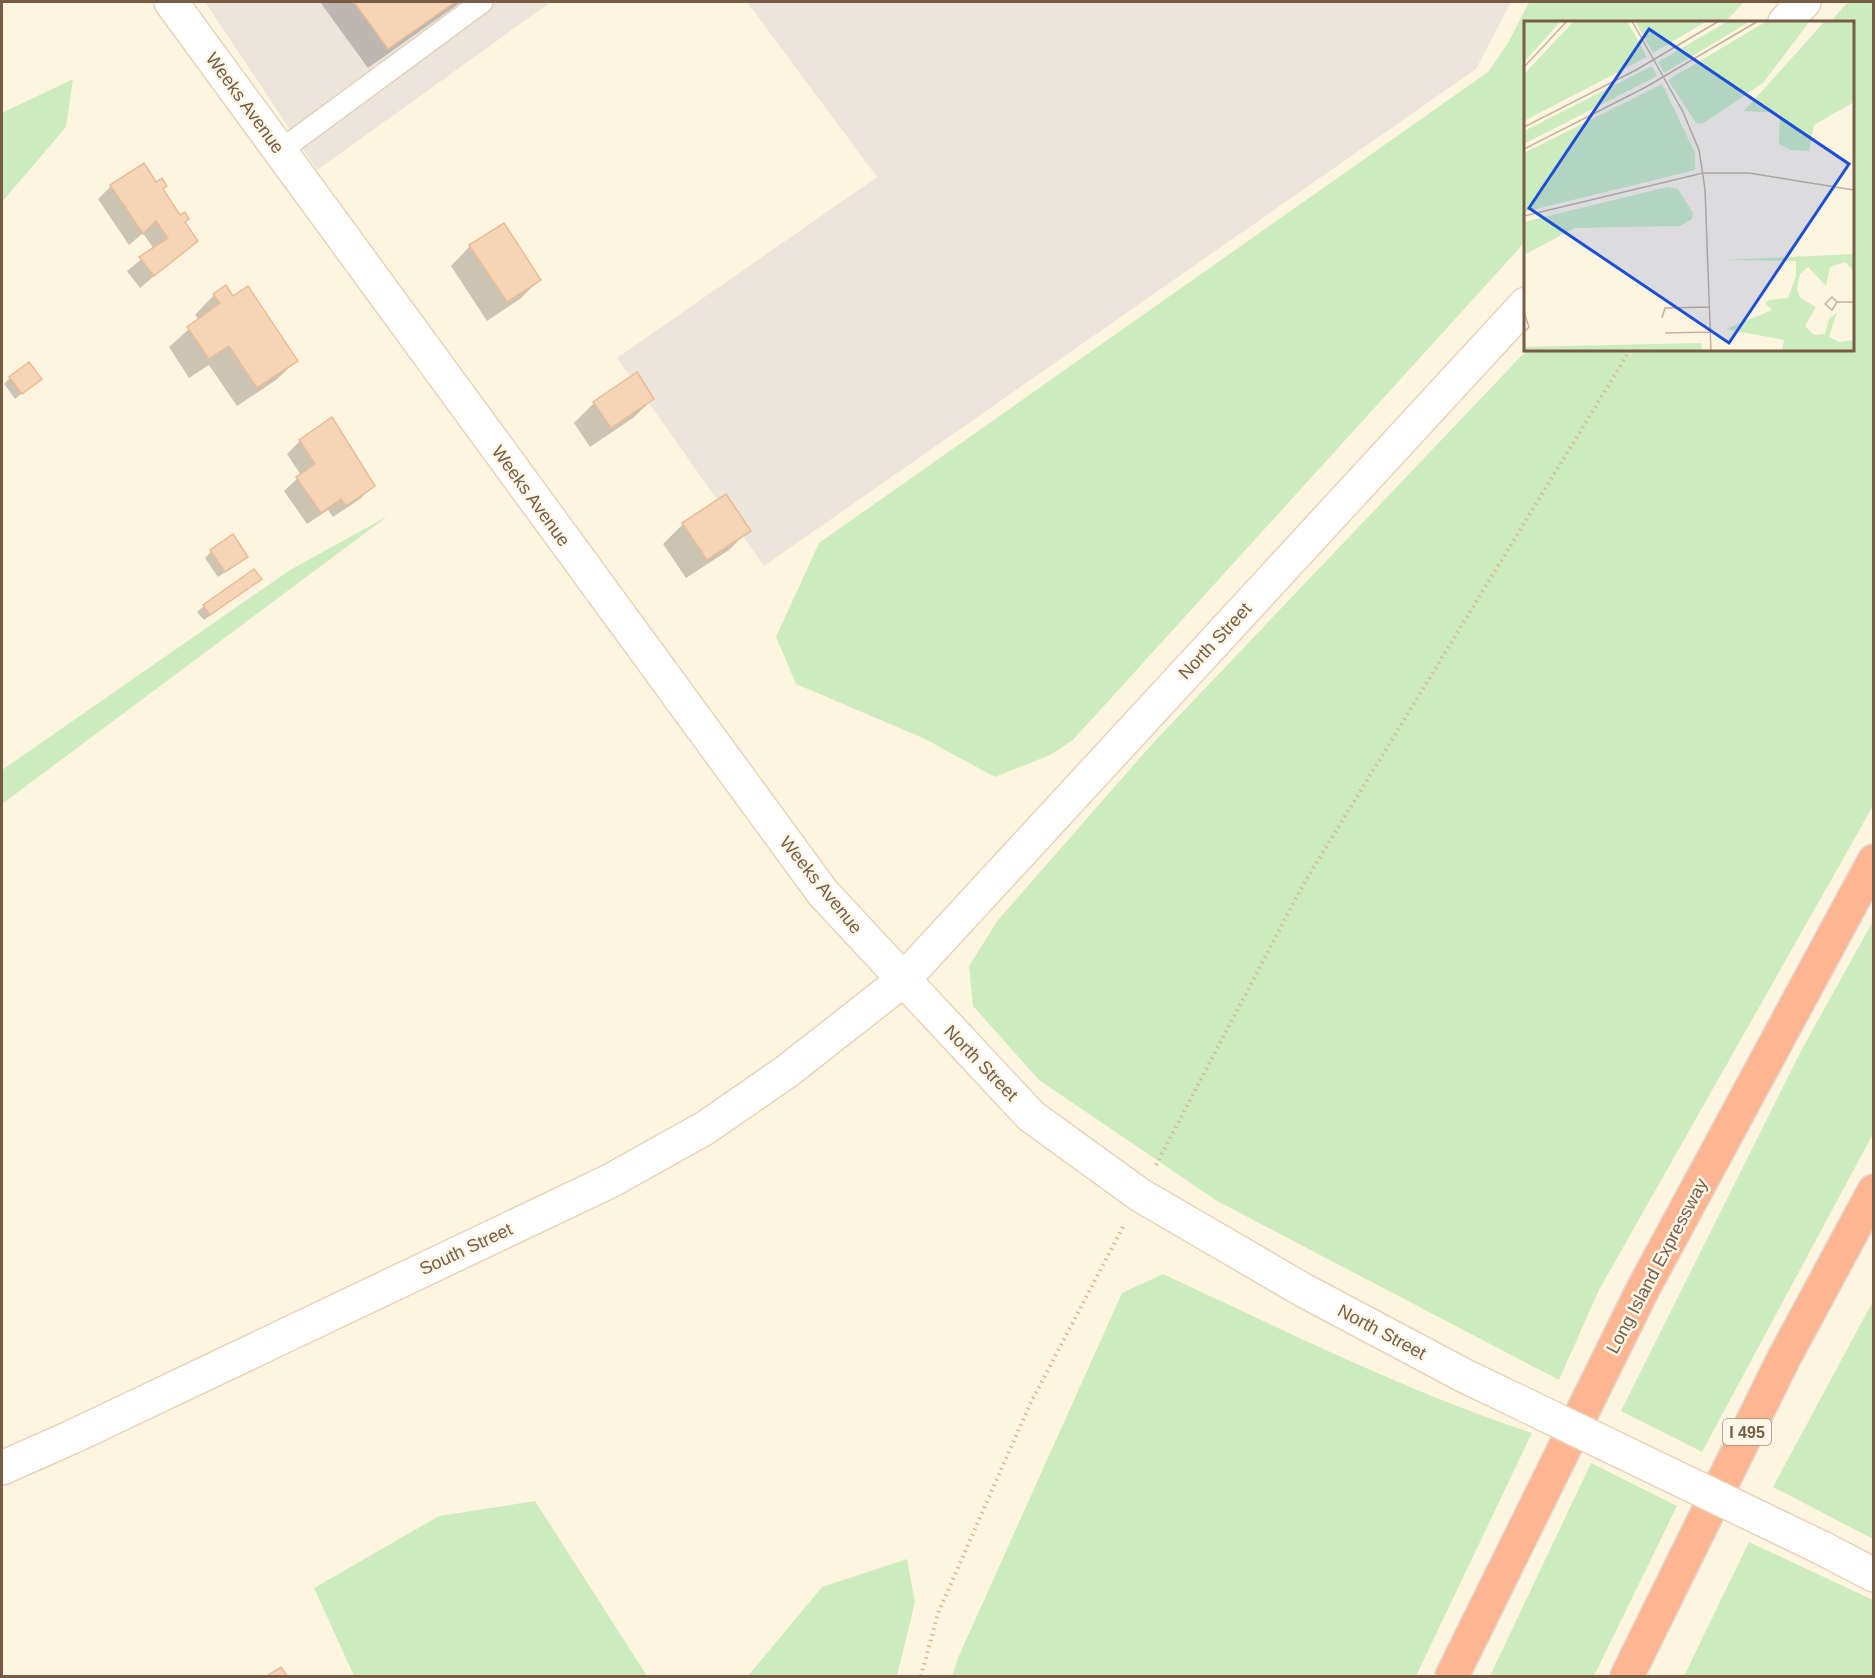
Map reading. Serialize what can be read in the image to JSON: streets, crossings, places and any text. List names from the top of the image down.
{
  "streets": {
    "highway": ["Long Island Expressway", "I 495"],
    "street": ["Weeks Avenue", "North Street", "South Street"]
  },
  "crossings": [
    ["Weeks Avenue", "North Street"],
    ["Weeks Avenue", "South Street"],
    ["North Street", "South Street"]
  ]
}
